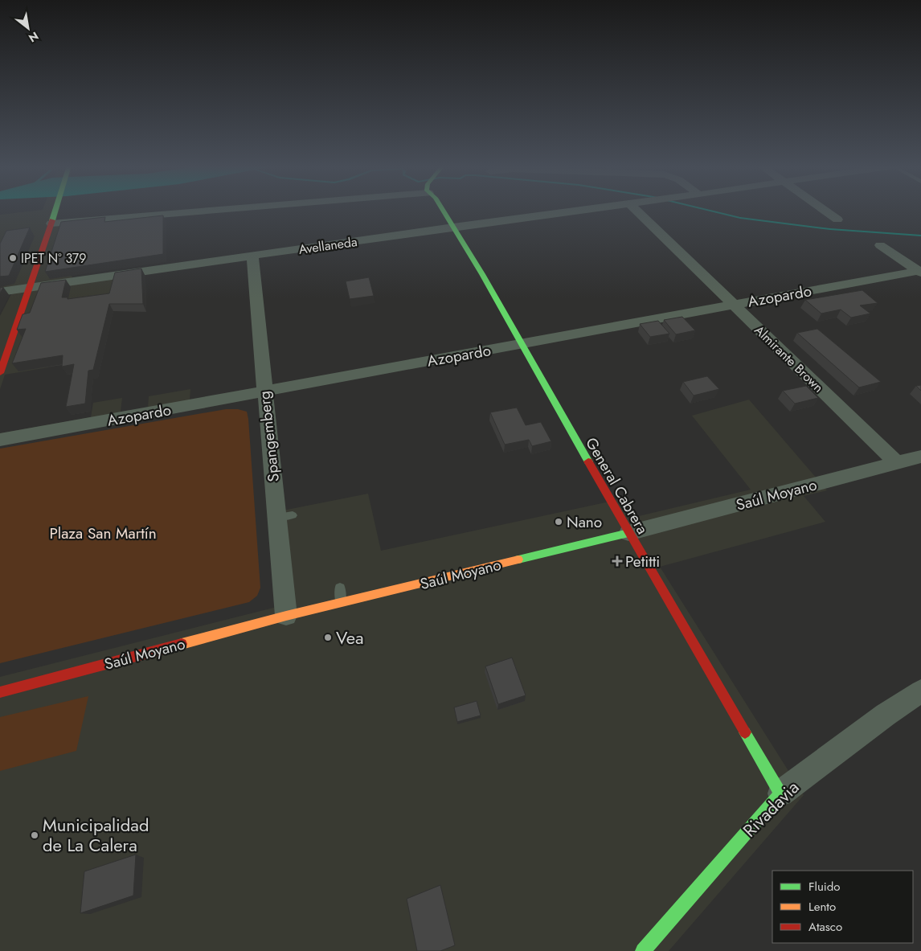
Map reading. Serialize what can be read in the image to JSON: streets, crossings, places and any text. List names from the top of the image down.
{
  "streets": {
    "street": [
      "Avellaneda",
      "Azopardo",
      "Almirante Brown",
      "Spangemberg",
      "General Cabrera",
      "Saúl Moyano",
      "Rivadavia"
    ]
  },
  "crossings": [
    ["Avellaneda", "Spangemberg"],
    ["Avellaneda", "General Cabrera"],
    ["Azopardo", "Almirante Brown"],
    ["Azopardo", "Spangemberg"],
    ["Azopardo", "General Cabrera"],
    ["Almirante Brown", "Saúl Moyano"],
    ["Spangemberg", "Saúl Moyano"],
    ["General Cabrera", "Saúl Moyano"],
    ["General Cabrera", "Rivadavia"]
  ],
  "parks": ["Plaza San Martín"],
  "places": {
    "other": [
      "IPET N° 379",
      "Nano",
      "Vea",
      "Municipalidad de La Calera"
    ],
    "health": ["Petitti"]
  },
  "legend": ["Fluido", "Lento", "Atasco"],
  "north": "bottom right"
}
